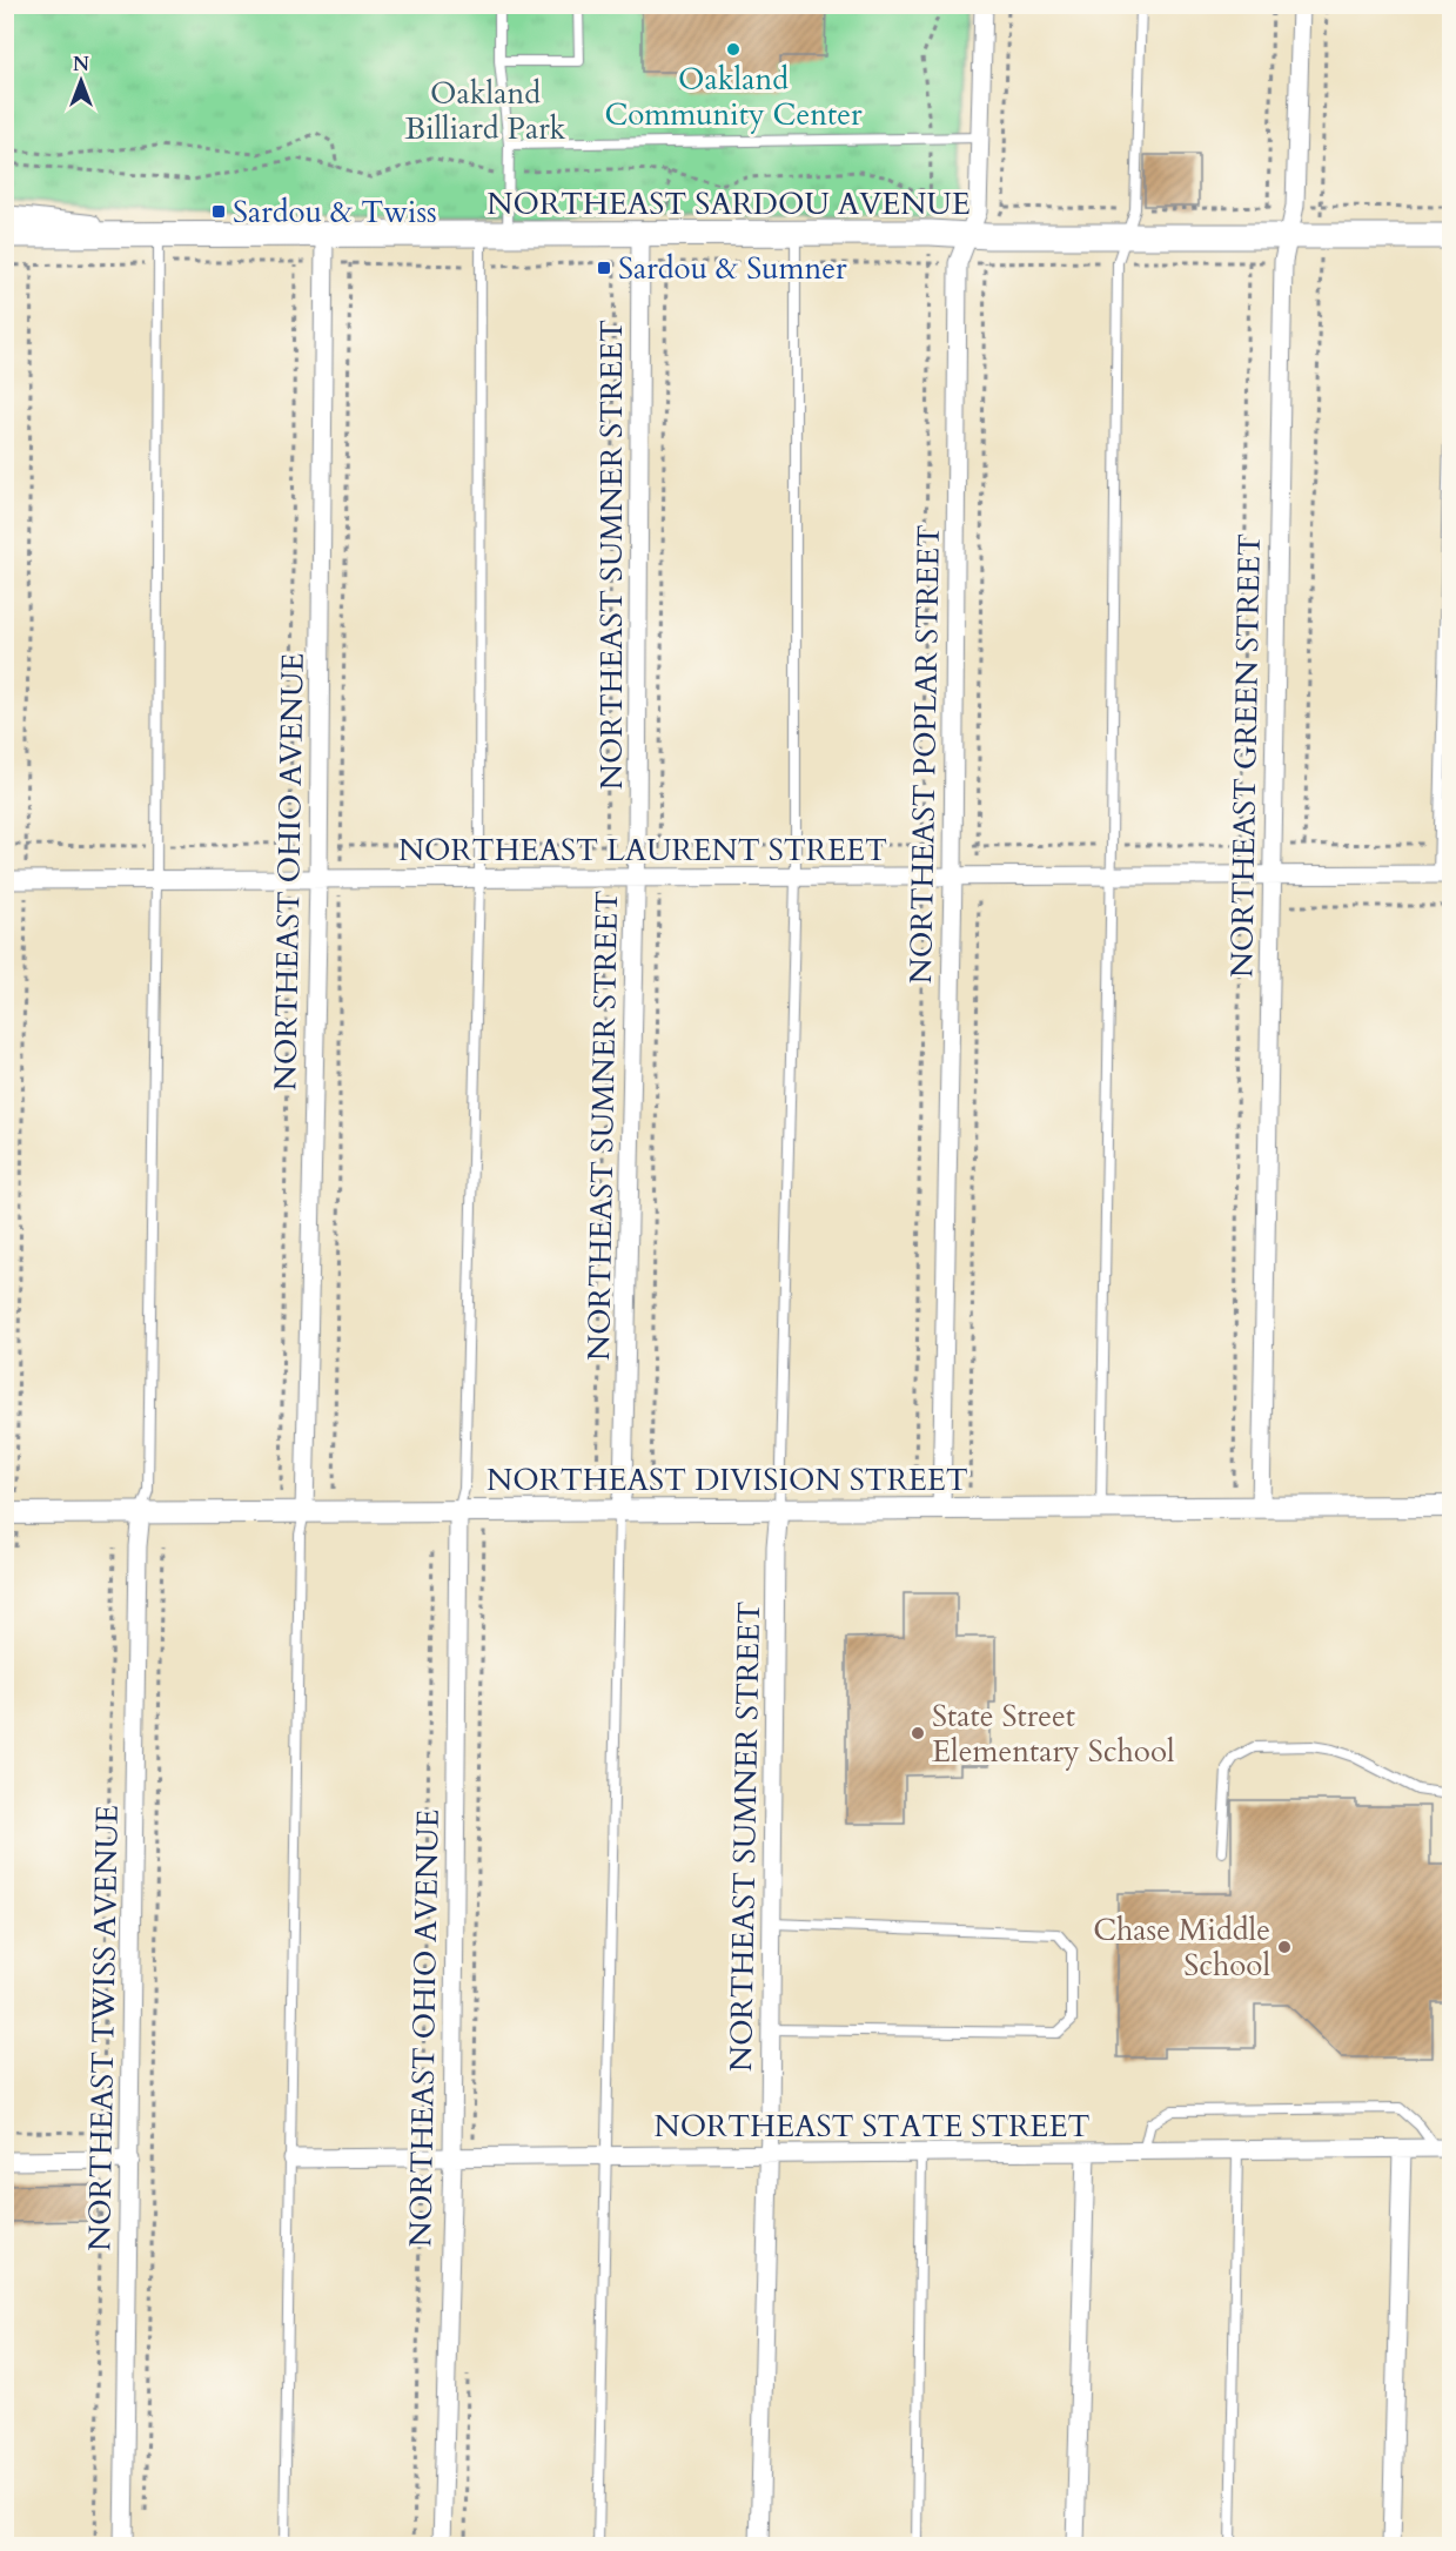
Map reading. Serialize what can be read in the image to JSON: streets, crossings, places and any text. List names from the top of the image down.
{
  "streets": {
    "main road": ["NORTHEAST SARDOU AVENUE"],
    "street": [
      "NORTHEAST SUMNER STREET",
      "NORTHEAST POPLAR STREET",
      "NORTHEAST GREEN STREET",
      "NORTHEAST LAURENT STREET",
      "NORTHEAST OHIO AVENUE",
      "NORTHEAST DIVISION STREET",
      "NORTHEAST TWISS AVENUE",
      "NORTHEAST STATE STREET"
    ]
  },
  "crossings": [
    ["NORTHEAST SARDOU AVENUE", "NORTHEAST SUMNER STREET"],
    ["NORTHEAST SARDOU AVENUE", "NORTHEAST POPLAR STREET"],
    ["NORTHEAST SARDOU AVENUE", "NORTHEAST GREEN STREET"],
    ["NORTHEAST SARDOU AVENUE", "NORTHEAST OHIO AVENUE"],
    ["NORTHEAST SUMNER STREET", "NORTHEAST LAURENT STREET"],
    ["NORTHEAST SUMNER STREET", "NORTHEAST DIVISION STREET"],
    ["NORTHEAST SUMNER STREET", "NORTHEAST STATE STREET"],
    ["NORTHEAST POPLAR STREET", "NORTHEAST LAURENT STREET"],
    ["NORTHEAST POPLAR STREET", "NORTHEAST DIVISION STREET"],
    ["NORTHEAST GREEN STREET", "NORTHEAST LAURENT STREET"],
    ["NORTHEAST GREEN STREET", "NORTHEAST DIVISION STREET"],
    ["NORTHEAST LAURENT STREET", "NORTHEAST OHIO AVENUE"],
    ["NORTHEAST OHIO AVENUE", "NORTHEAST DIVISION STREET"],
    ["NORTHEAST OHIO AVENUE", "NORTHEAST STATE STREET"],
    ["NORTHEAST DIVISION STREET", "NORTHEAST TWISS AVENUE"]
  ],
  "parks": ["Oakland Billiard Park"],
  "places": {
    "other": ["Oakland Community Center", "State Street Elementary School", "Chase Middle School"],
    "transit": ["Sardou & Twiss", "Sardou & Sumner"]
  },
  "north": "top"
}
